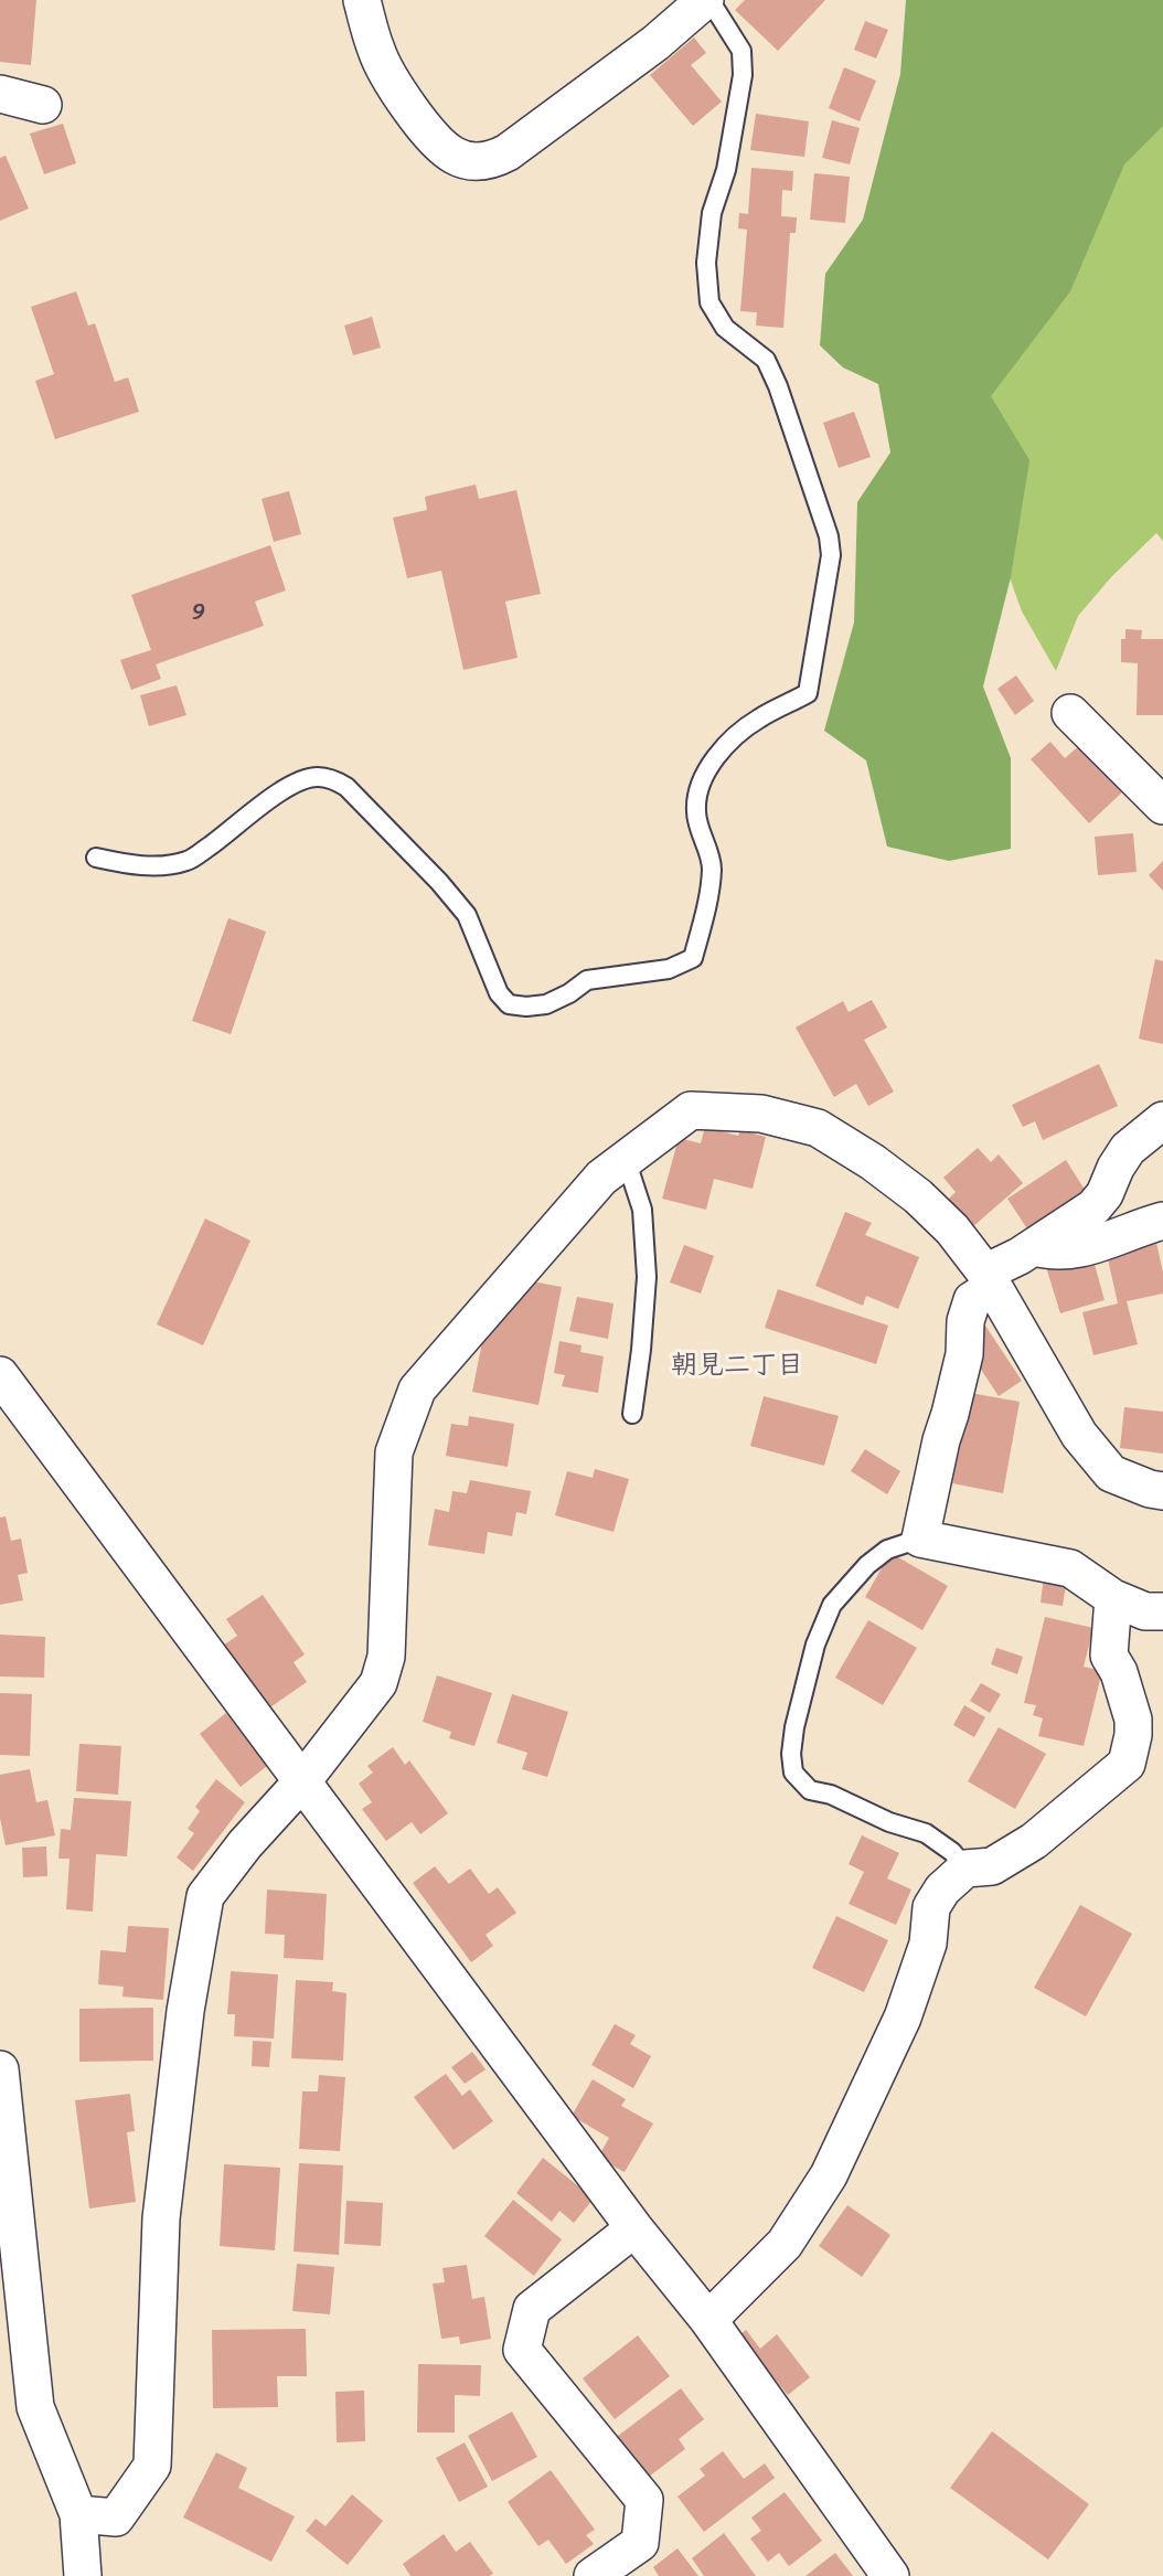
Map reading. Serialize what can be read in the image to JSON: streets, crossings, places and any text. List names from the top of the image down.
{
  "districts": ["朝見二丁目"],
  "house_numbers": ["9"]
}
